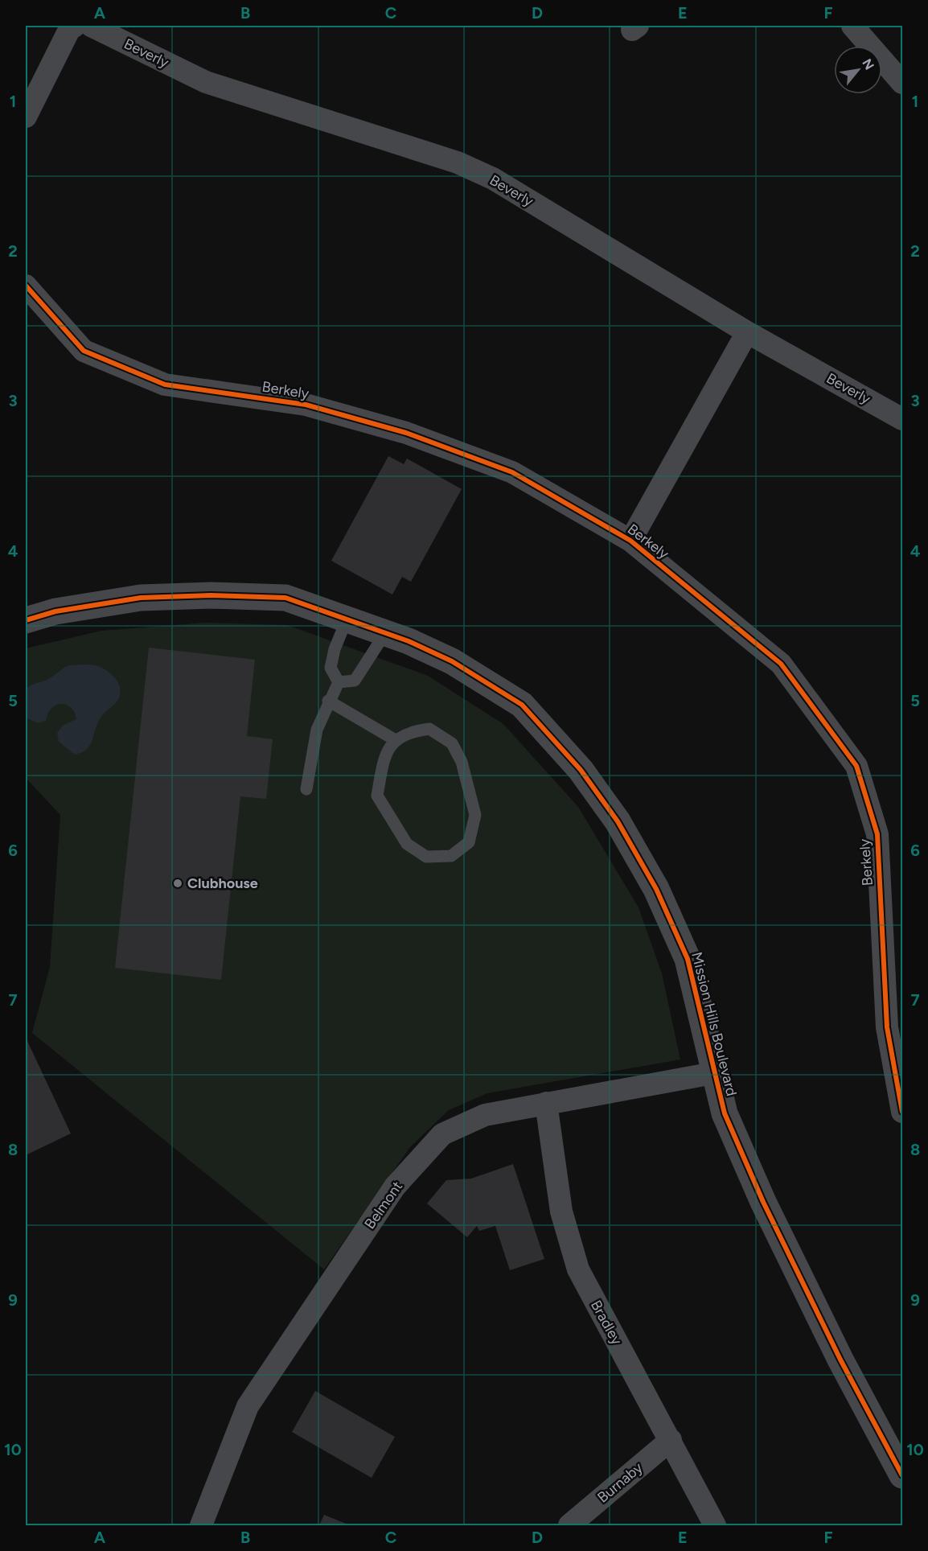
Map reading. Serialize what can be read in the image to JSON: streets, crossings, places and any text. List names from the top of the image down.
{
  "streets": {
    "street": [
      "Beverly",
      "Berkely",
      "Mission Hills Boulevard",
      "Belmont",
      "Bradley",
      "Burnaby"
    ]
  },
  "crossings": [
    ["Mission Hills Boulevard", "Belmont"],
    ["Belmont", "Bradley"],
    ["Bradley", "Burnaby"]
  ],
  "places": ["Clubhouse"],
  "north": "top right",
  "grid": {
    "columns": [
      "A",
      "B",
      "C",
      "D",
      "E",
      "F"
    ],
    "rows": [
      "1",
      "2",
      "3",
      "4",
      "5",
      "6",
      "7",
      "8",
      "9",
      "10"
    ]
  }
}
